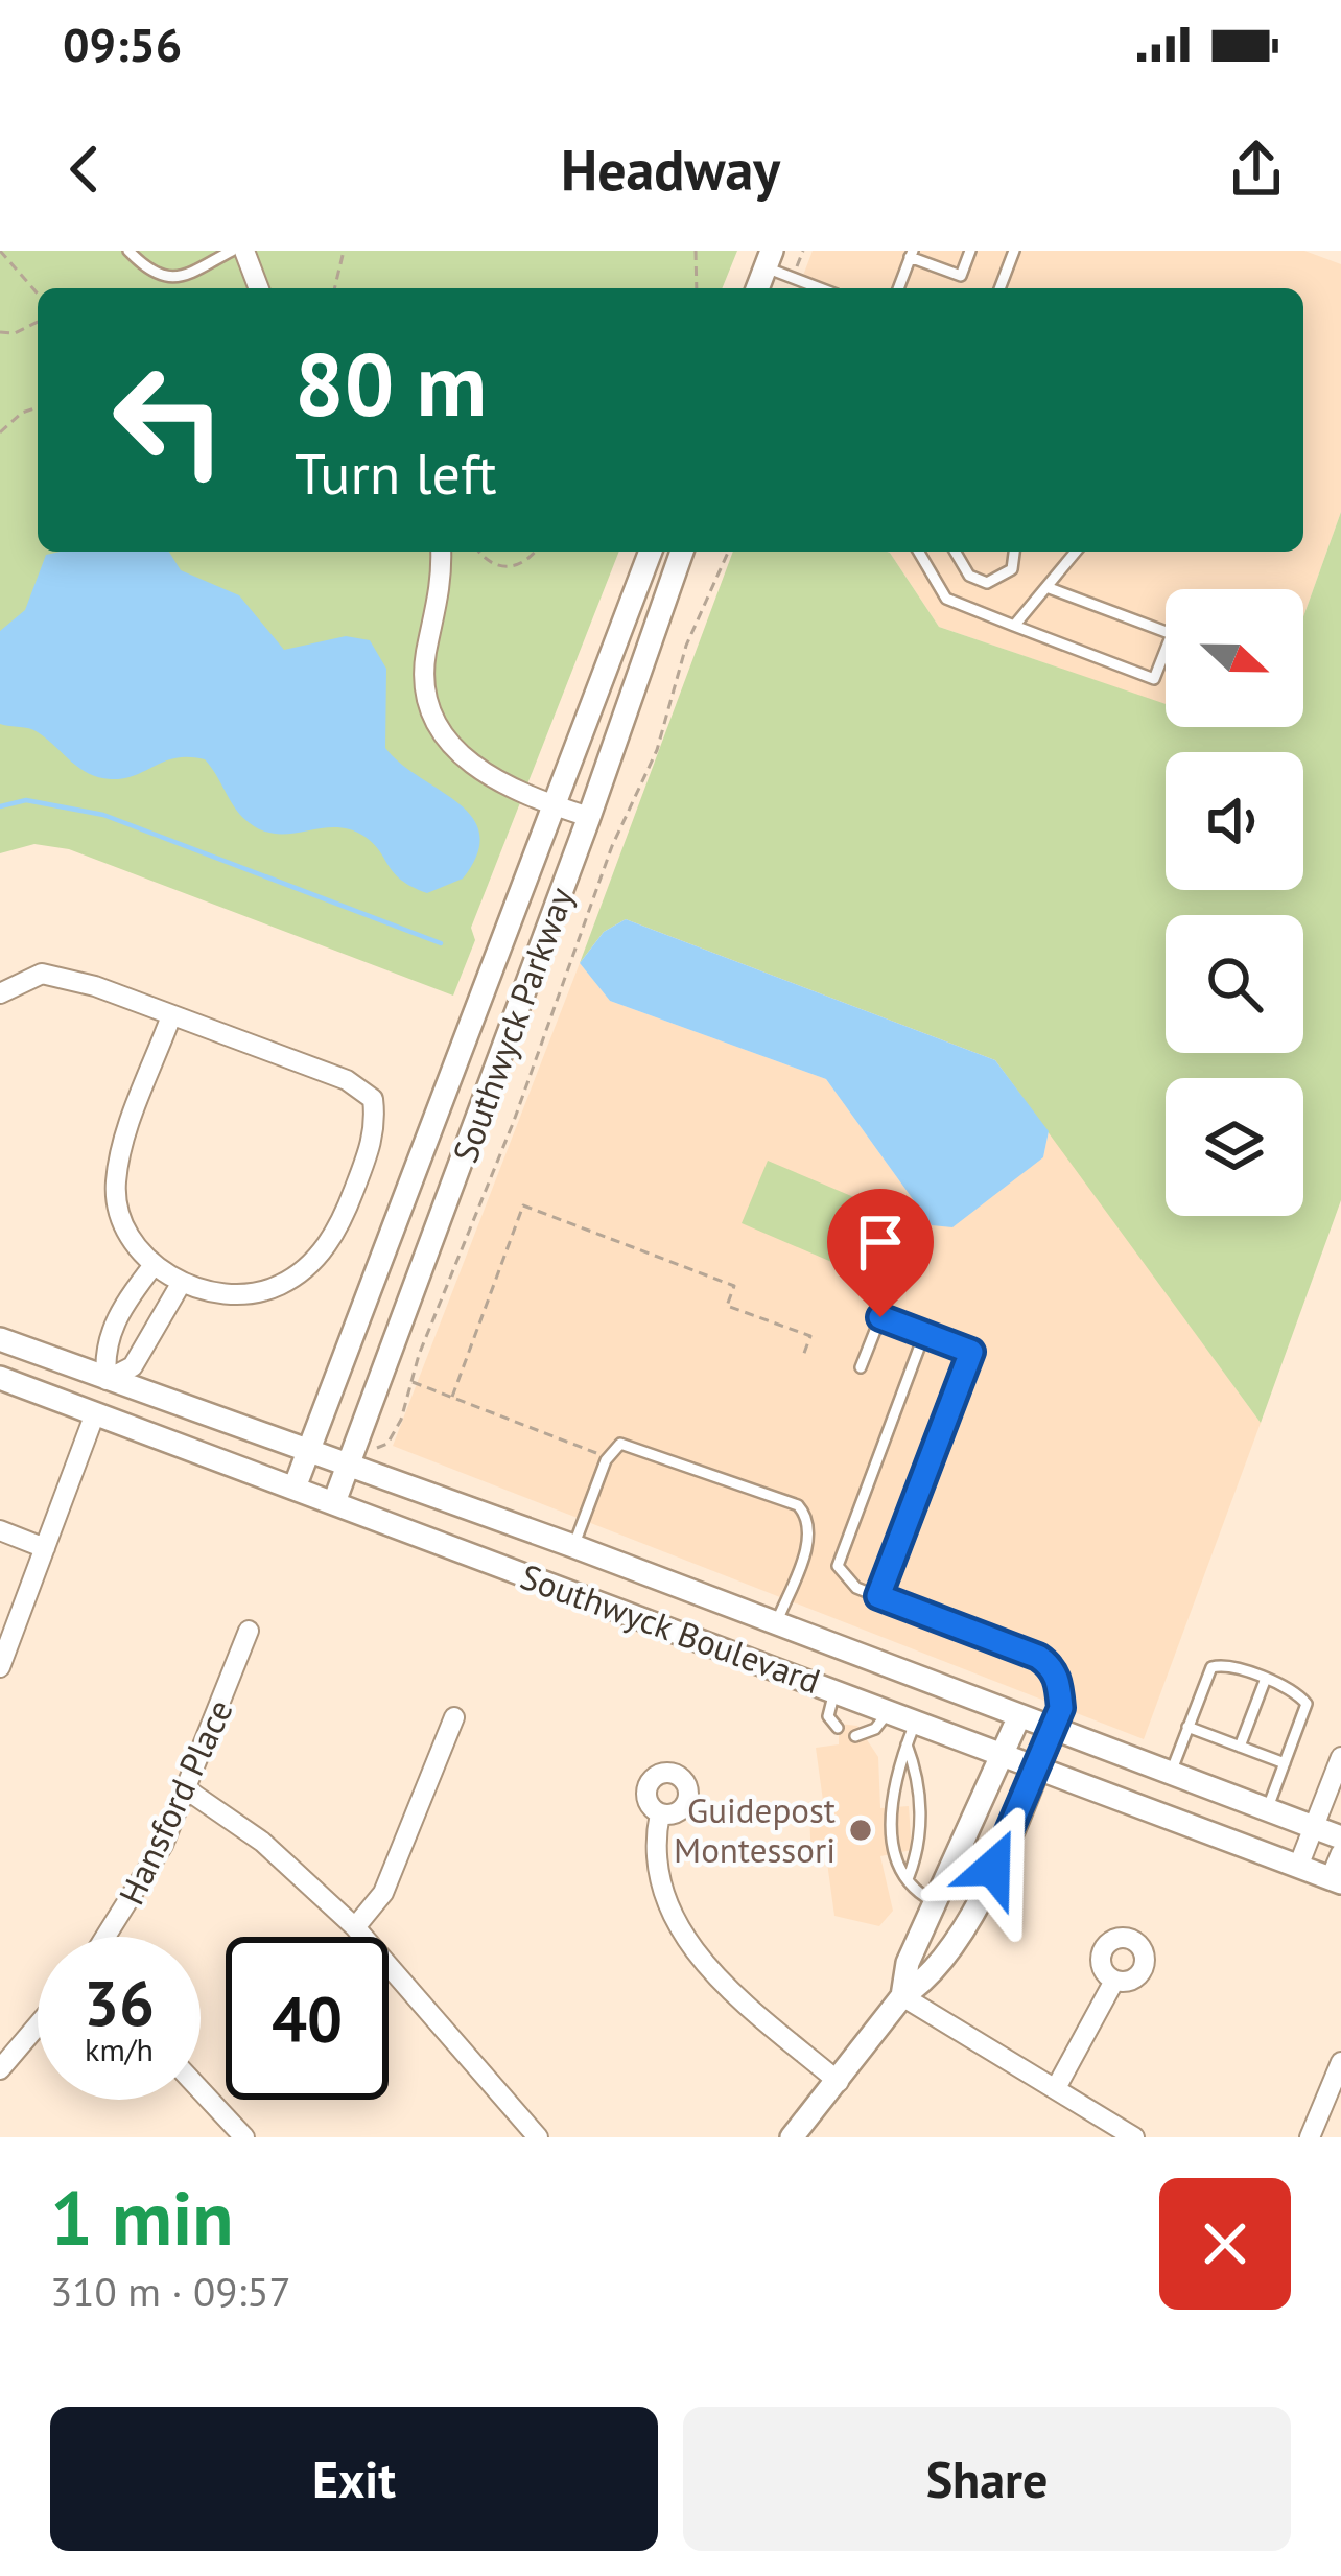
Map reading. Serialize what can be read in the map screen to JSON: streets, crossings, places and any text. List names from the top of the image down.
{
  "streets": {
    "street": ["Southwyck Parkway", "Southwyck Boulevard", "Hansford Place"]
  },
  "crossings": [
    ["Southwyck Parkway", "Southwyck Boulevard"]
  ],
  "places": ["Guidepost Montessori"],
  "north": "right",
  "page": {
    "status": "09:56",
    "header": "Headway",
    "turn": ["80 m", "Turn left"],
    "speed": "36 km/h",
    "limit": "40",
    "heading": ["1 min", "310 m · 09:57"],
    "buttons": ["Exit", "Share"]
  }
}
